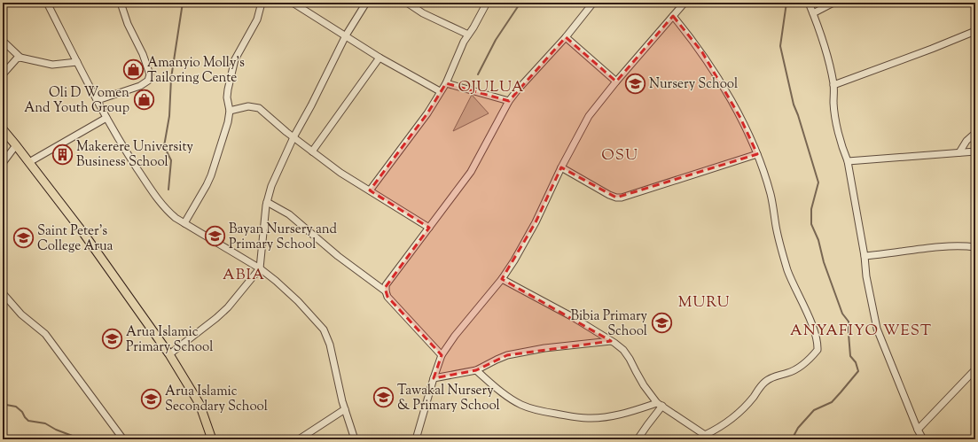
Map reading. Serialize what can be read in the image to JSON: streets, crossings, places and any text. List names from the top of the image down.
{
  "districts": [
    "OJULUA",
    "OSU",
    "ABIA",
    "MURU",
    "ANYAFIYO WEST"
  ],
  "places": {
    "shop": ["Amanyio Molly's Tailoring Cente", "Oli D Women And Youth Group"],
    "school or university": [
      "Nursery School",
      "Bayan Nursery and Primary School",
      "Saint Peter's College Arua",
      "Bibia Primary School",
      "Arua Islamic Primary School",
      "Tawakal Nursery & Primary School",
      "Arua Islamic Secondary School"
    ],
    "building": ["Makerere University Business School"]
  }
}
